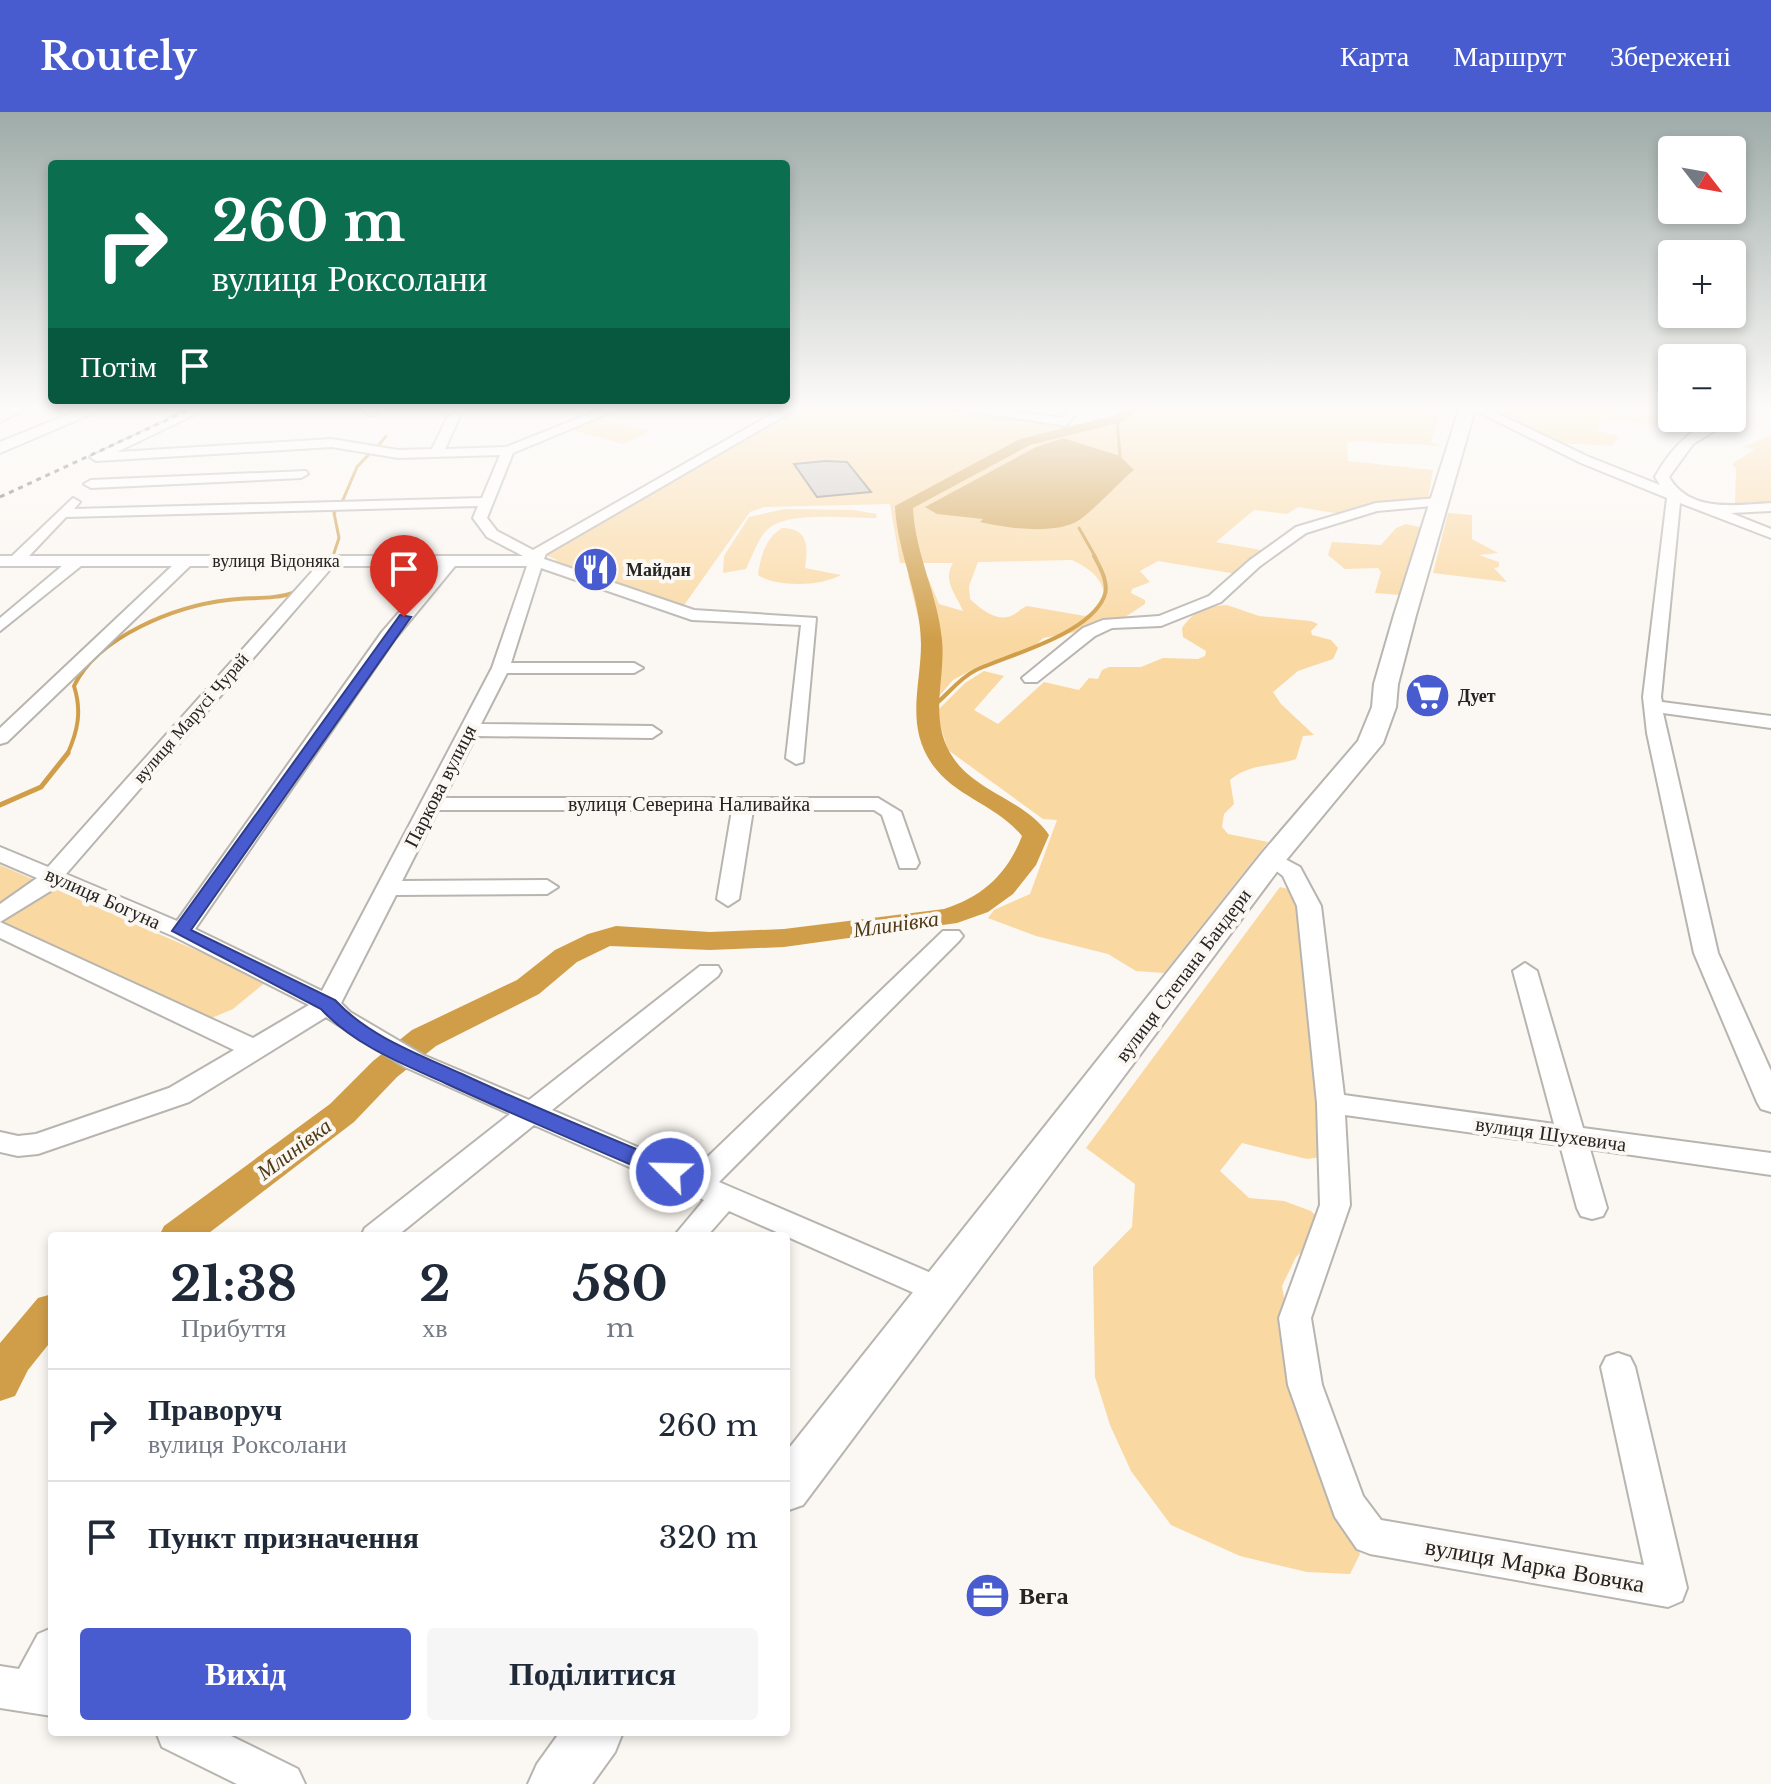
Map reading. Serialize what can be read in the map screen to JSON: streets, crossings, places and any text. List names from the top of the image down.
{
  "streets": {
    "main road": ["вулиця Степана Бандери"],
    "street": [
      "вулиця Відоняка",
      "вулиця Марусі Чурай",
      "Паркова вулиця",
      "вулиця Северина Наливайка",
      "вулиця Богуна",
      "вулиця Шухевича",
      "вулиця Марка Вовчка"
    ]
  },
  "crossings": [
    ["вулиця Відоняка", "вулиця Марусі Чурай"],
    ["вулиця Відоняка", "Паркова вулиця"],
    ["вулиця Марусі Чурай", "вулиця Богуна"],
    ["Паркова вулиця", "вулиця Северина Наливайка"],
    ["Паркова вулиця", "вулиця Богуна"],
    ["вулиця Богуна", "вулиця Степана Бандери"],
    ["вулиця Шухевича", "вулиця Марка Вовчка"]
  ],
  "water": ["Млинівка"],
  "places": {
    "restaurant": ["Майдан"],
    "supermarket": ["Дует"],
    "office": ["Вега"]
  },
  "north": "bottom right",
  "page": {
    "header": "Routely",
    "nav": ["Карта", "Маршрут", "Збережені"],
    "map_buttons": ["+", "−"],
    "turn": ["260 m", "вулиця Роксолани"],
    "then": "Потім",
    "eta": [
      "21:38",
      "Прибуття",
      "2",
      "хв",
      "580",
      "m"
    ],
    "list": [
      {
        "name": "Праворуч",
        "note": "вулиця Роксолани",
        "value": "260 m"
      },
      {
        "name": "Пункт призначення",
        "value": "320 m"
      }
    ],
    "buttons": ["Вихід", "Поділитися"]
  }
}
